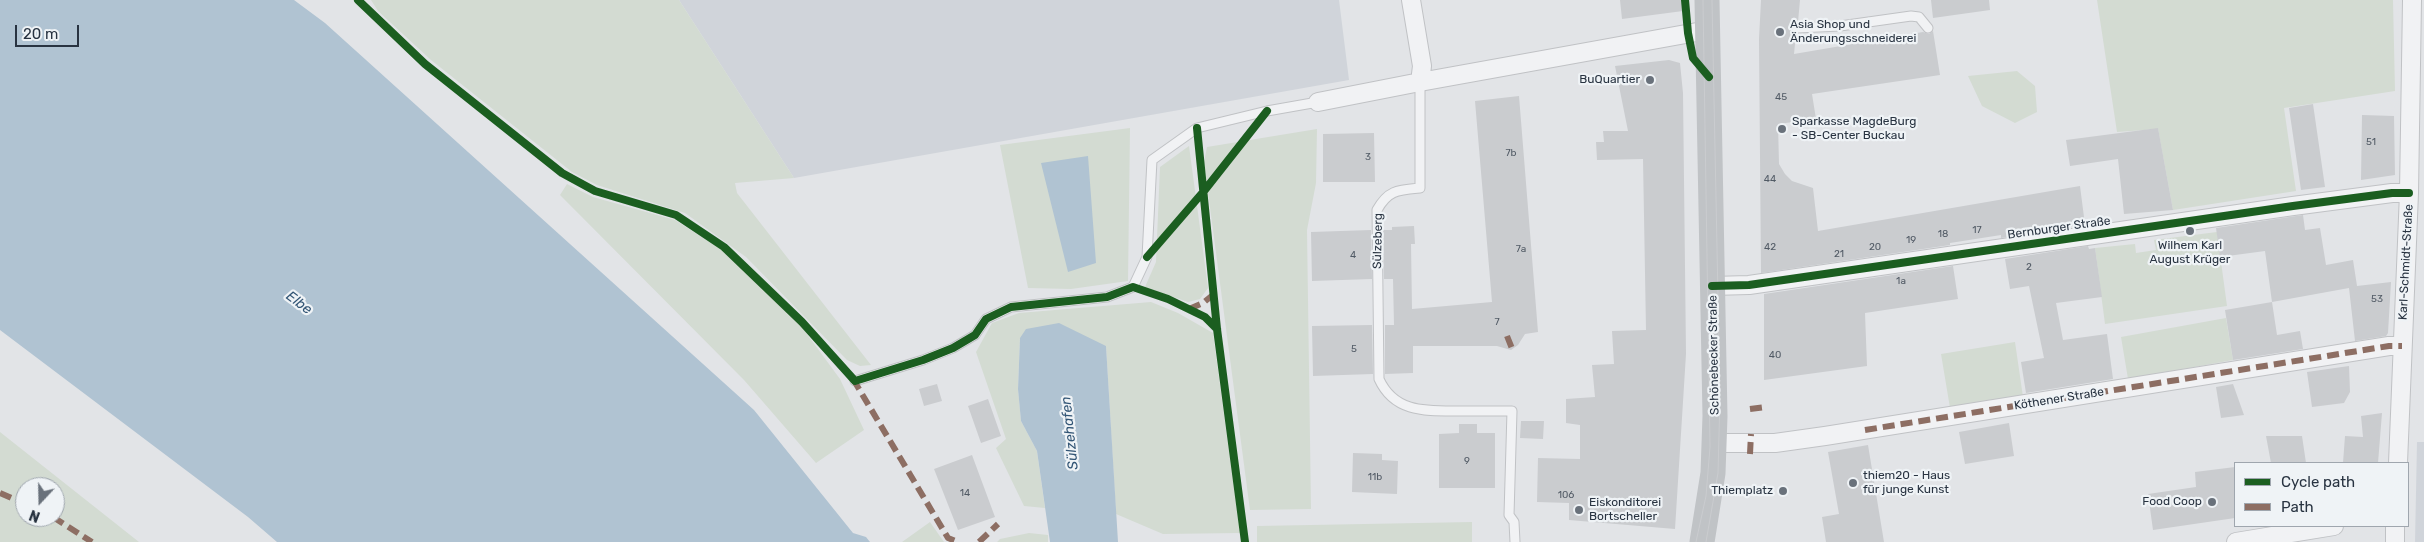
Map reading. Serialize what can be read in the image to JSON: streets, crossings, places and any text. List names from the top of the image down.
{
  "streets": {
    "main road": ["Schönebecker Straße"],
    "street": [
      "Bernburger Straße",
      "Sülzeberg",
      "Karl-Schmidt-Straße",
      "Köthener Straße"
    ]
  },
  "crossings": [
    ["Bernburger Straße", "Karl-Schmidt-Straße"],
    ["Bernburger Straße", "Schönebecker Straße"],
    ["Karl-Schmidt-Straße", "Köthener Straße"],
    ["Schönebecker Straße", "Köthener Straße"]
  ],
  "water": ["Elbe", "Sülzehafen"],
  "places": [
    "Asia Shop und Änderungsschneiderei",
    "BuQuartier",
    "Sparkasse MagdeBurg - SB-Center Buckau",
    "Wilhem Karl August Krüger",
    "thiem20 - Haus für junge Kunst",
    "Thiemplatz",
    "Food Coop",
    "Eiskonditorei Bortscheller"
  ],
  "house_numbers": [
    "45",
    "51",
    "7b",
    "3",
    "44",
    "17",
    "18",
    "19",
    "42",
    "20",
    "7a",
    "21",
    "4",
    "2",
    "1a",
    "53",
    "7",
    "5",
    "40",
    "9",
    "11b",
    "14",
    "106"
  ],
  "legend": ["Cycle path", "Path"],
  "scale_bar": "20 m",
  "north": "bottom"
}
